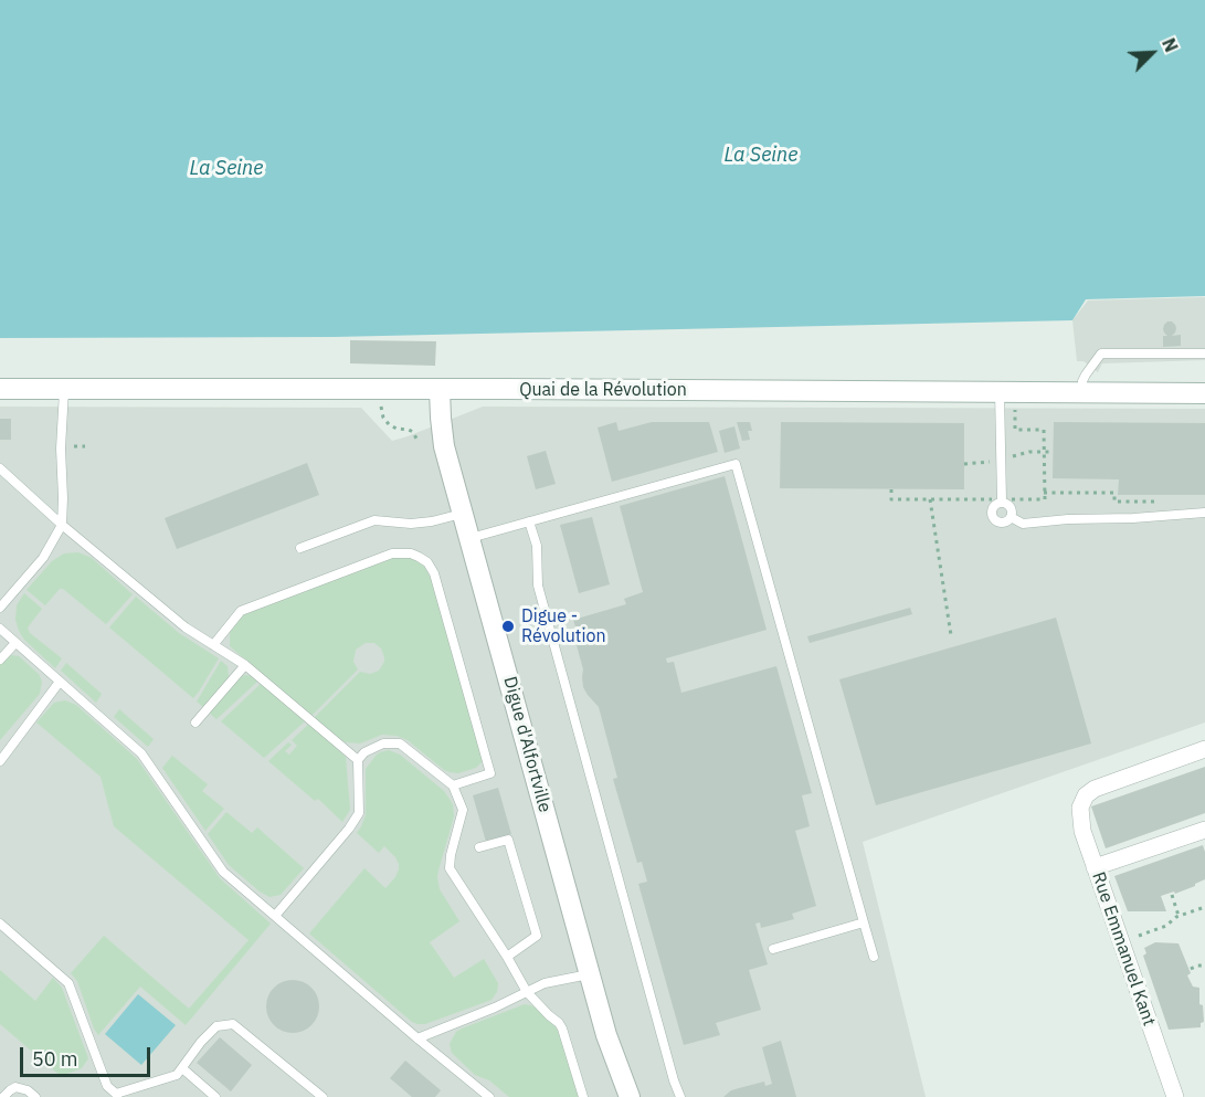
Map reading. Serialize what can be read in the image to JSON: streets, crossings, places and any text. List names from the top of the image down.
{
  "streets": {
    "main road": ["Quai de la Révolution", "Digue d'Alfortville"],
    "street": ["Rue Emmanuel Kant"]
  },
  "crossings": [
    ["Quai de la Révolution", "Digue d'Alfortville"]
  ],
  "water": ["La Seine"],
  "places": ["Digue - Révolution"],
  "scale_bar": "50 m",
  "north": "top right"
}
